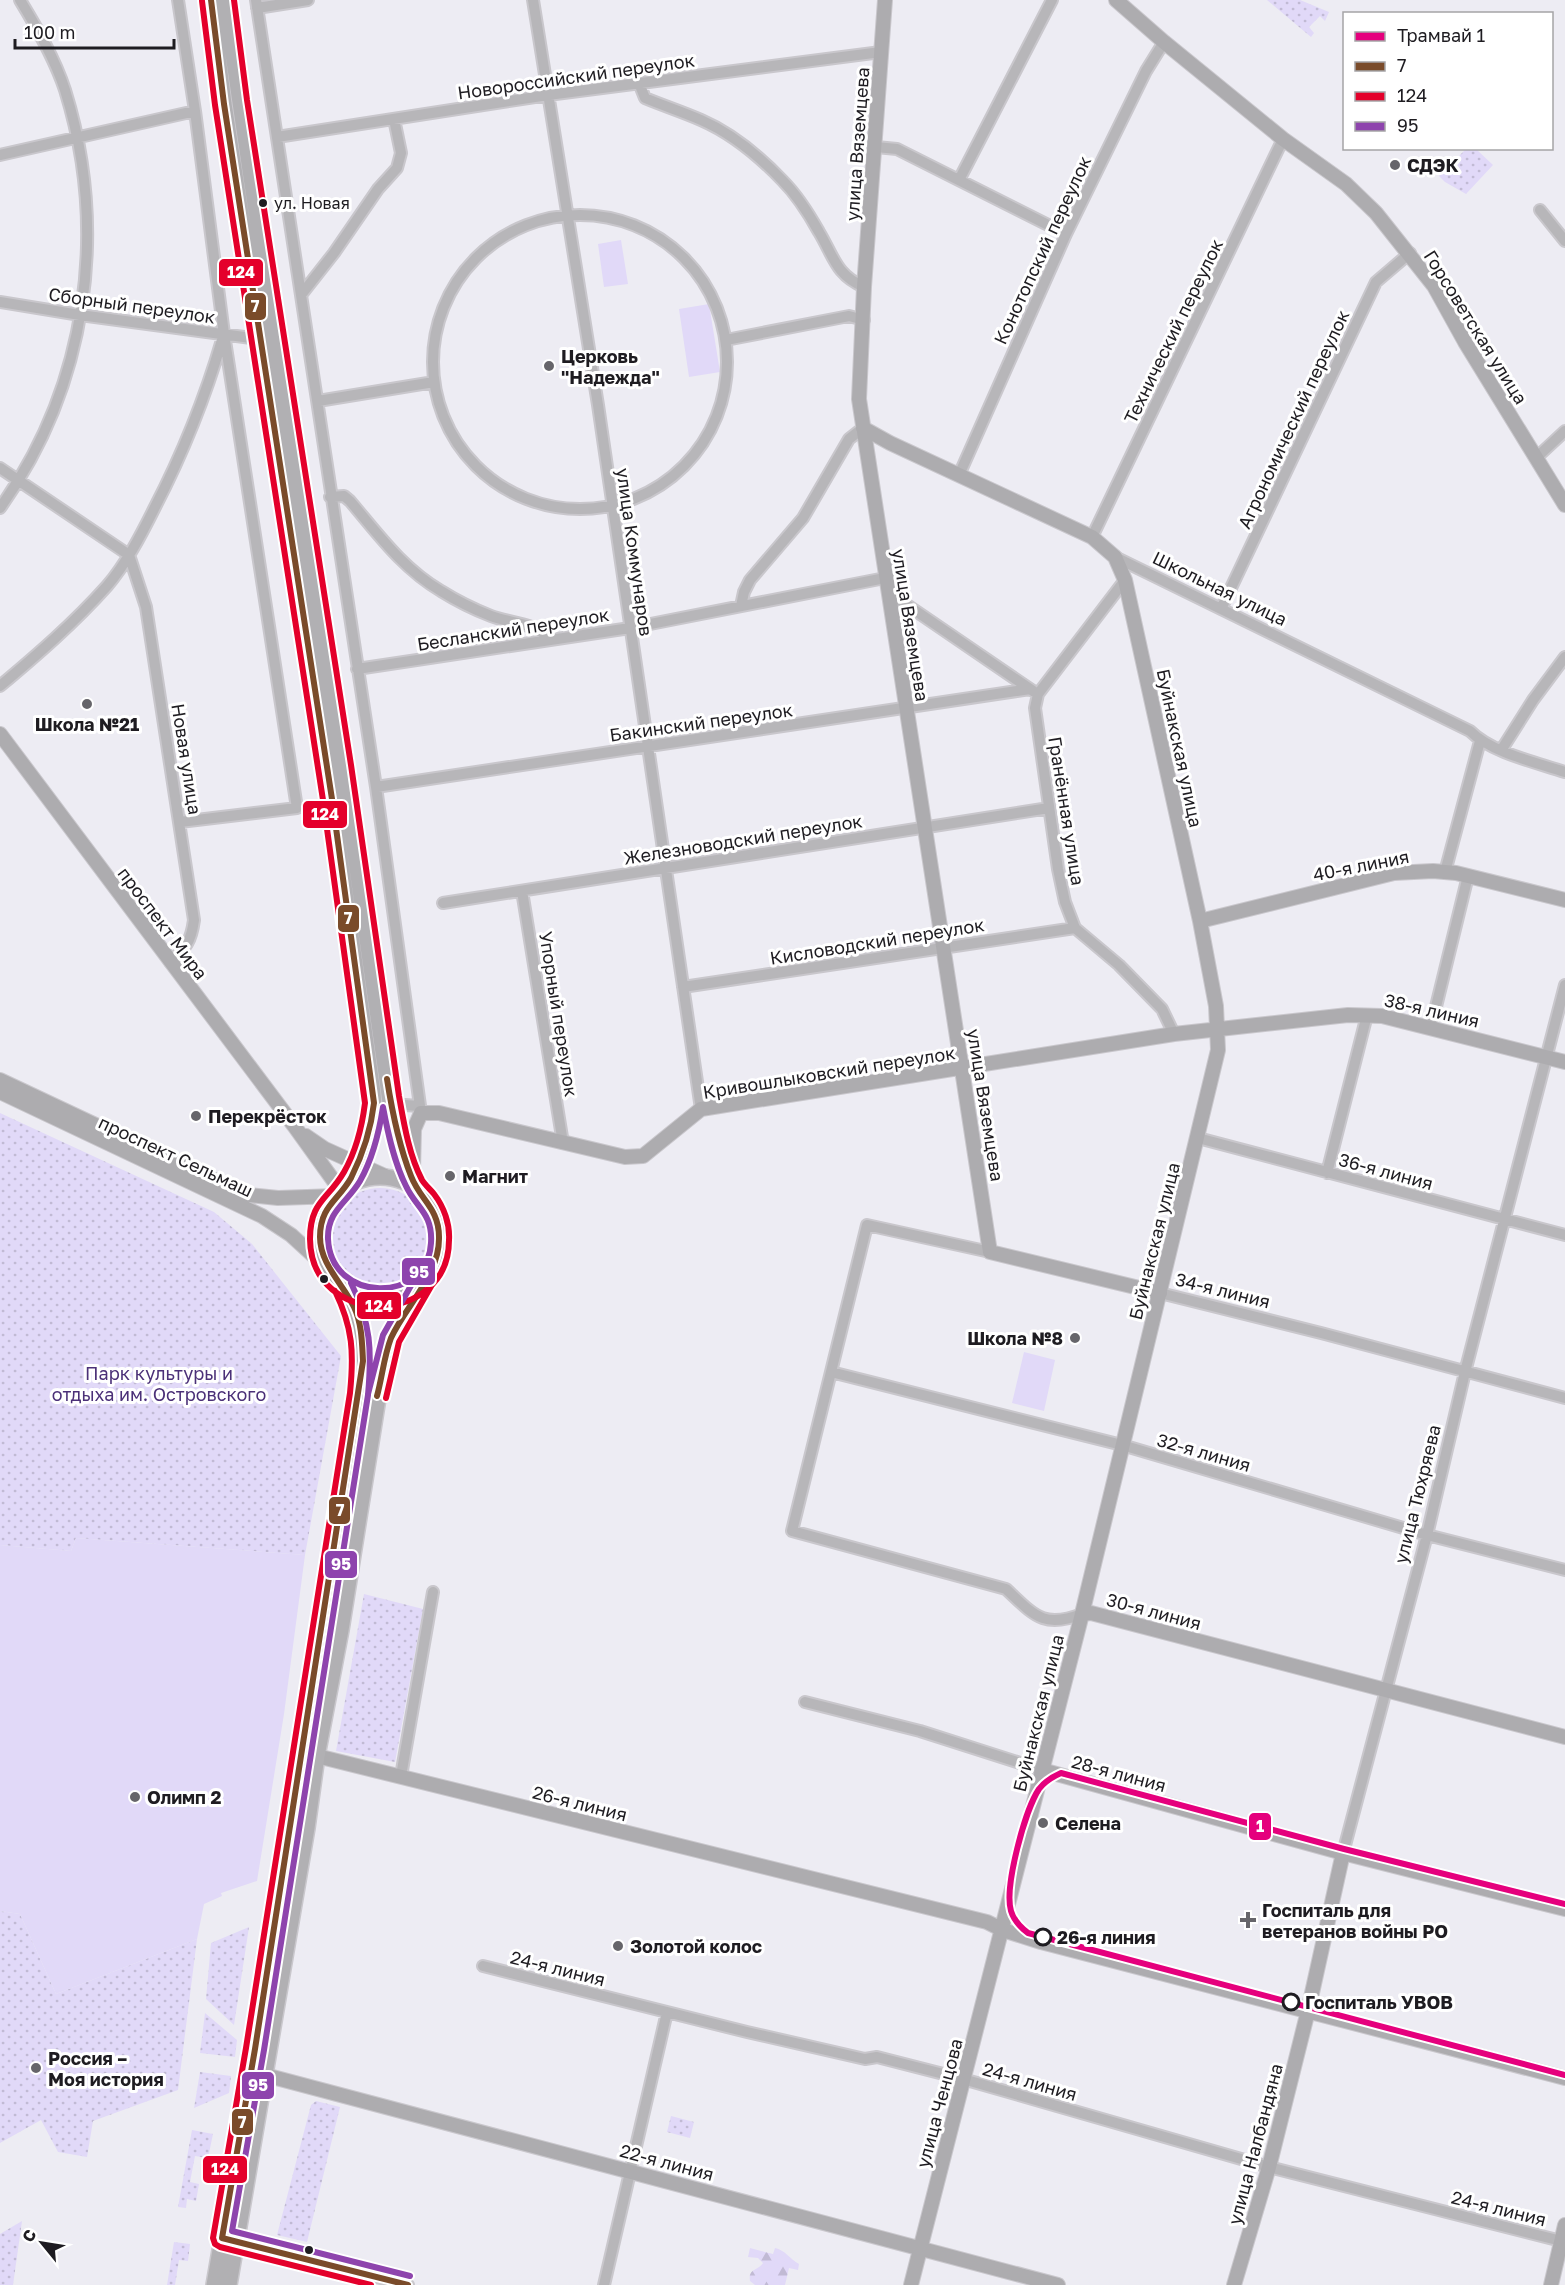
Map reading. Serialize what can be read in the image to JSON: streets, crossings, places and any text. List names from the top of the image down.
{
  "streets": {
    "street": [
      "Новороссийский переулок",
      "улица Вяземцева",
      "Конотопский переулок",
      "Сборный переулок",
      "Горсоветская улица",
      "Технический переулок",
      "Агрономический переулок",
      "улица Коммунаров",
      "Школьная улица",
      "Бесланский переулок",
      "Бакинский переулок",
      "Буйнакская улица",
      "Новая улица",
      "Гранённая улица",
      "Железноводский переулок",
      "40-я линия",
      "проспект Мира",
      "Кисловодский переулок",
      "38-я линия",
      "Упорный переулок",
      "Кривошлыковский переулок",
      "проспект Сельмаш",
      "36-я линия",
      "34-я линия",
      "32-я линия",
      "улица Тюхряева",
      "30-я линия",
      "28-я линия",
      "26-я линия",
      "24-я линия",
      "улица Ченцова",
      "улица Налбандяна",
      "22-я линия"
    ]
  },
  "crossings": [
    ["Новороссийский переулок", "улица Вяземцева"],
    ["Новороссийский переулок", "улица Коммунаров"],
    ["улица Вяземцева", "Школьная улица"],
    ["улица Вяземцева", "Бесланский переулок"],
    ["улица Вяземцева", "Бакинский переулок"],
    ["улица Вяземцева", "Железноводский переулок"],
    ["улица Вяземцева", "Кисловодский переулок"],
    ["улица Вяземцева", "Кривошлыковский переулок"],
    ["улица Вяземцева", "34-я линия"],
    ["Конотопский переулок", "Горсоветская улица"],
    ["Конотопский переулок", "Школьная улица"],
    ["Горсоветская улица", "Технический переулок"],
    ["Горсоветская улица", "Агрономический переулок"],
    ["Технический переулок", "Школьная улица"],
    ["Агрономический переулок", "Школьная улица"],
    ["улица Коммунаров", "Бесланский переулок"],
    ["улица Коммунаров", "Бакинский переулок"],
    ["улица Коммунаров", "Железноводский переулок"],
    ["улица Коммунаров", "Кисловодский переулок"],
    ["улица Коммунаров", "Кривошлыковский переулок"],
    ["Школьная улица", "Буйнакская улица"],
    ["Бакинский переулок", "Гранённая улица"],
    ["Буйнакская улица", "40-я линия"],
    ["Буйнакская улица", "38-я линия"],
    ["Буйнакская улица", "Кривошлыковский переулок"],
    ["Буйнакская улица", "36-я линия"],
    ["Буйнакская улица", "34-я линия"],
    ["Буйнакская улица", "32-я линия"],
    ["Буйнакская улица", "30-я линия"],
    ["Буйнакская улица", "28-я линия"],
    ["Буйнакская улица", "26-я линия"],
    ["Буйнакская улица", "улица Ченцова"],
    ["Новая улица", "проспект Мира"],
    ["Гранённая улица", "Железноводский переулок"],
    ["Гранённая улица", "Кисловодский переулок"],
    ["Гранённая улица", "Кривошлыковский переулок"],
    ["Железноводский переулок", "Упорный переулок"],
    ["проспект Мира", "проспект Сельмаш"],
    ["38-я линия", "Кривошлыковский переулок"],
    ["38-я линия", "улица Тюхряева"],
    ["Упорный переулок", "Кривошлыковский переулок"],
    ["36-я линия", "улица Тюхряева"],
    ["34-я линия", "32-я линия"],
    ["34-я линия", "улица Тюхряева"],
    ["34-я линия", "30-я линия"],
    ["32-я линия", "улица Тюхряева"],
    ["32-я линия", "30-я линия"],
    ["улица Тюхряева", "30-я линия"],
    ["улица Тюхряева", "28-я линия"],
    ["улица Тюхряева", "26-я линия"],
    ["улица Тюхряева", "улица Налбандяна"],
    ["26-я линия", "улица Ченцова"],
    ["26-я линия", "улица Налбандяна"],
    ["24-я линия", "улица Ченцова"],
    ["24-я линия", "улица Налбандяна"],
    ["улица Ченцова", "22-я линия"]
  ],
  "parks": ["Парк культуры и отдыха им. Островского"],
  "places": {
    "other": [
      "СДЭК",
      "ул. Новая",
      "Церковь \"Надежда\"",
      "Школа №21",
      "Перекрёсток",
      "Магнит",
      "Школа №8",
      "Олимп 2",
      "Селена",
      "26-я линия",
      "Золотой колос",
      "Госпиталь УВОВ",
      "Россия – Моя история"
    ],
    "health": ["Госпиталь для ветеранов войны РО"]
  },
  "lines": [
    "transit line 7",
    "transit line 124",
    "transit line 95",
    "tram line 1"
  ],
  "legend": [
    "Трамвай 1",
    "7",
    "124",
    "95"
  ],
  "scale_bar": "100 m",
  "north": "top left"
}
